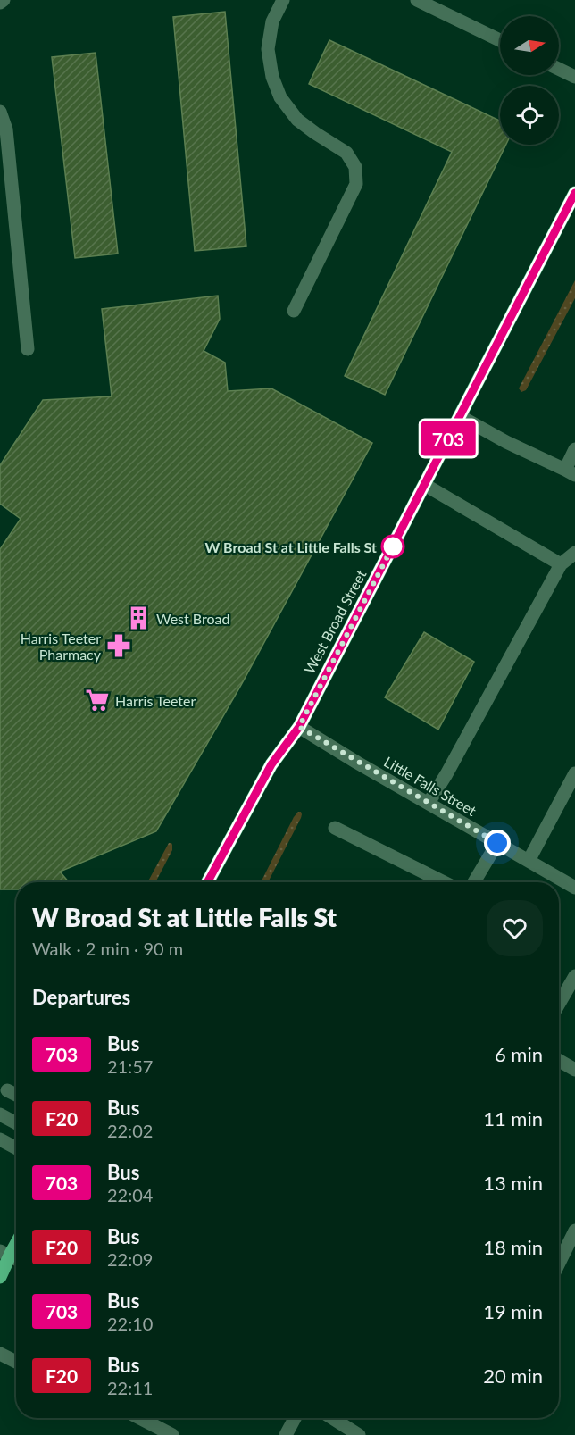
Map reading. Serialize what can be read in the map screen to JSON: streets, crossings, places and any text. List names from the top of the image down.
{
  "streets": {
    "main road": ["West Broad Street"],
    "street": ["Little Falls Street"]
  },
  "crossings": [
    ["West Broad Street", "Little Falls Street"]
  ],
  "places": {
    "other": ["W Broad St at Little Falls St"],
    "building": ["West Broad"],
    "pharmacy": ["Harris Teeter Pharmacy"],
    "supermarket": ["Harris Teeter"]
  },
  "lines": ["bus line 703"],
  "north": "right",
  "page": {
    "on_map": "703",
    "heading": [
      ["W Broad St at Little Falls St", "Walk · 2 min · 90 m"],
      "Departures"
    ],
    "list": [
      {
        "mark": "703",
        "name": "Bus",
        "note": "21:57",
        "value": "6 min"
      },
      {
        "mark": "F20",
        "name": "Bus",
        "note": "22:02",
        "value": "11 min"
      },
      {
        "mark": "703",
        "name": "Bus",
        "note": "22:04",
        "value": "13 min"
      },
      {
        "mark": "F20",
        "name": "Bus",
        "note": "22:09",
        "value": "18 min"
      },
      {
        "mark": "703",
        "name": "Bus",
        "note": "22:10",
        "value": "19 min"
      },
      {
        "mark": "F20",
        "name": "Bus",
        "note": "22:11",
        "value": "20 min"
      }
    ]
  }
}
